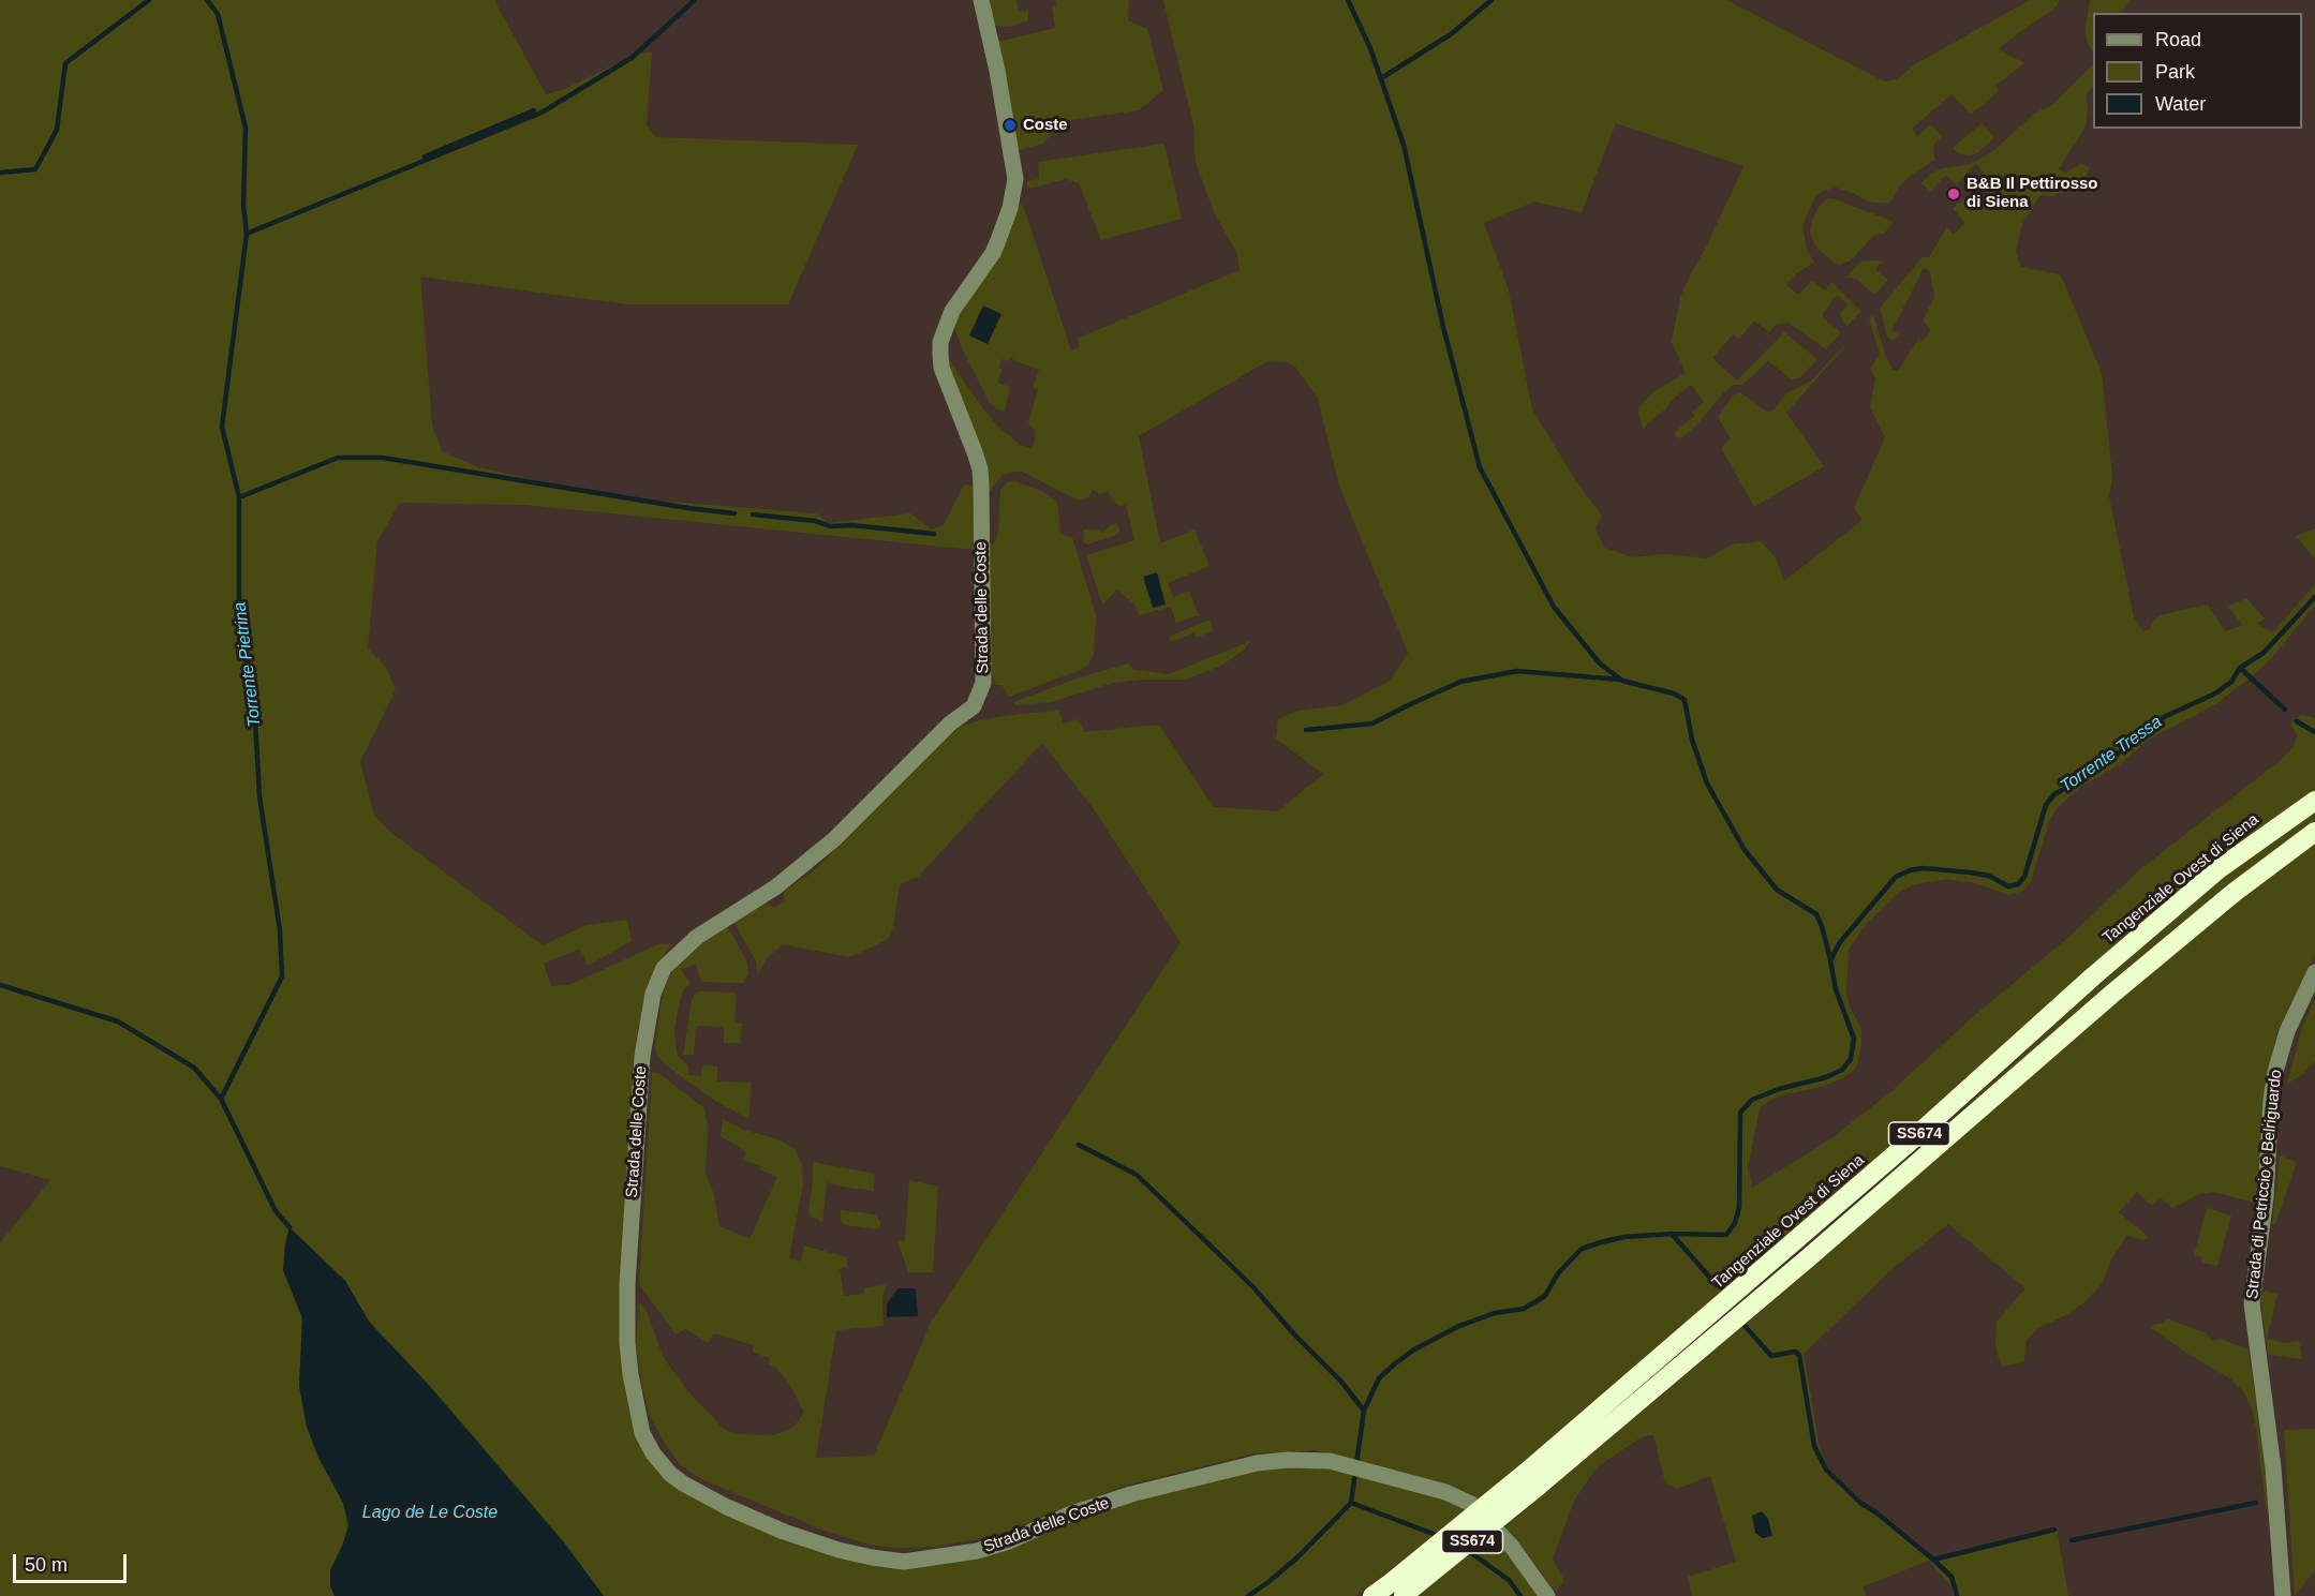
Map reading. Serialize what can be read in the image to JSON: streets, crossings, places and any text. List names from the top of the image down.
{
  "streets": {
    "highway": ["Tangenziale Ovest di Siena", "SS674"],
    "street": ["Strada delle Coste", "Strada di Petriccio e Belriguardo"]
  },
  "water": ["Torrente Pietrina", "Torrente Tressa", "Lago de Le Coste"],
  "places": ["Coste", "B&B Il Pettirosso di Siena"],
  "legend": ["Road", "Park", "Water"],
  "scale_bar": "50 m"
}
